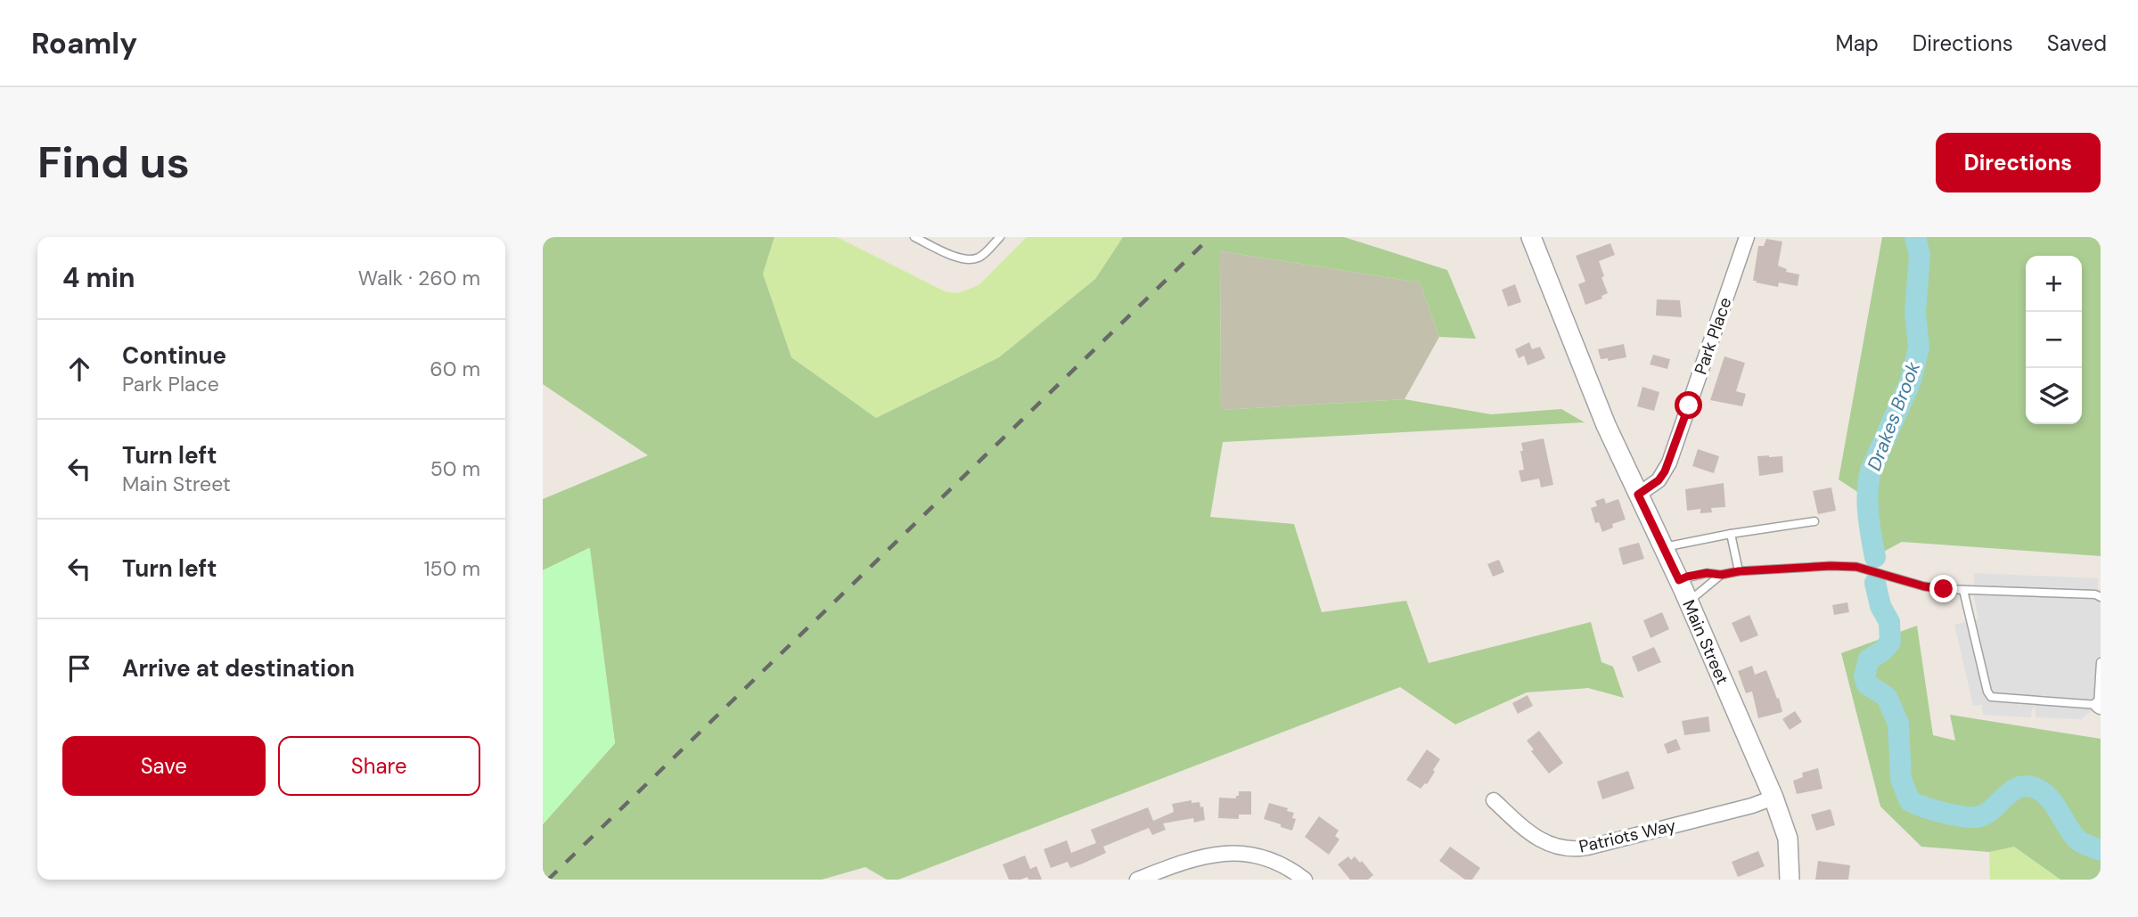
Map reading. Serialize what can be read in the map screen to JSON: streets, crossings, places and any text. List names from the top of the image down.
{
  "streets": {
    "street": ["Park Place", "Main Street", "Patriots Way"]
  },
  "crossings": [
    ["Park Place", "Main Street"],
    ["Main Street", "Patriots Way"]
  ],
  "water": ["Drakes Brook"],
  "page": {
    "header": "Roamly",
    "nav": ["Map", "Directions", "Saved"],
    "buttons": [
      "Directions",
      ["Save", "Share"]
    ],
    "title": "Find us",
    "heading": ["4 min", "Walk · 260 m"],
    "map_buttons": ["+", "−"],
    "list": [
      ["Continue", "Park Place", "60 m"],
      ["Turn left", "Main Street", "50 m"],
      ["Turn left", "150 m"],
      "Arrive at destination"
    ]
  }
}
